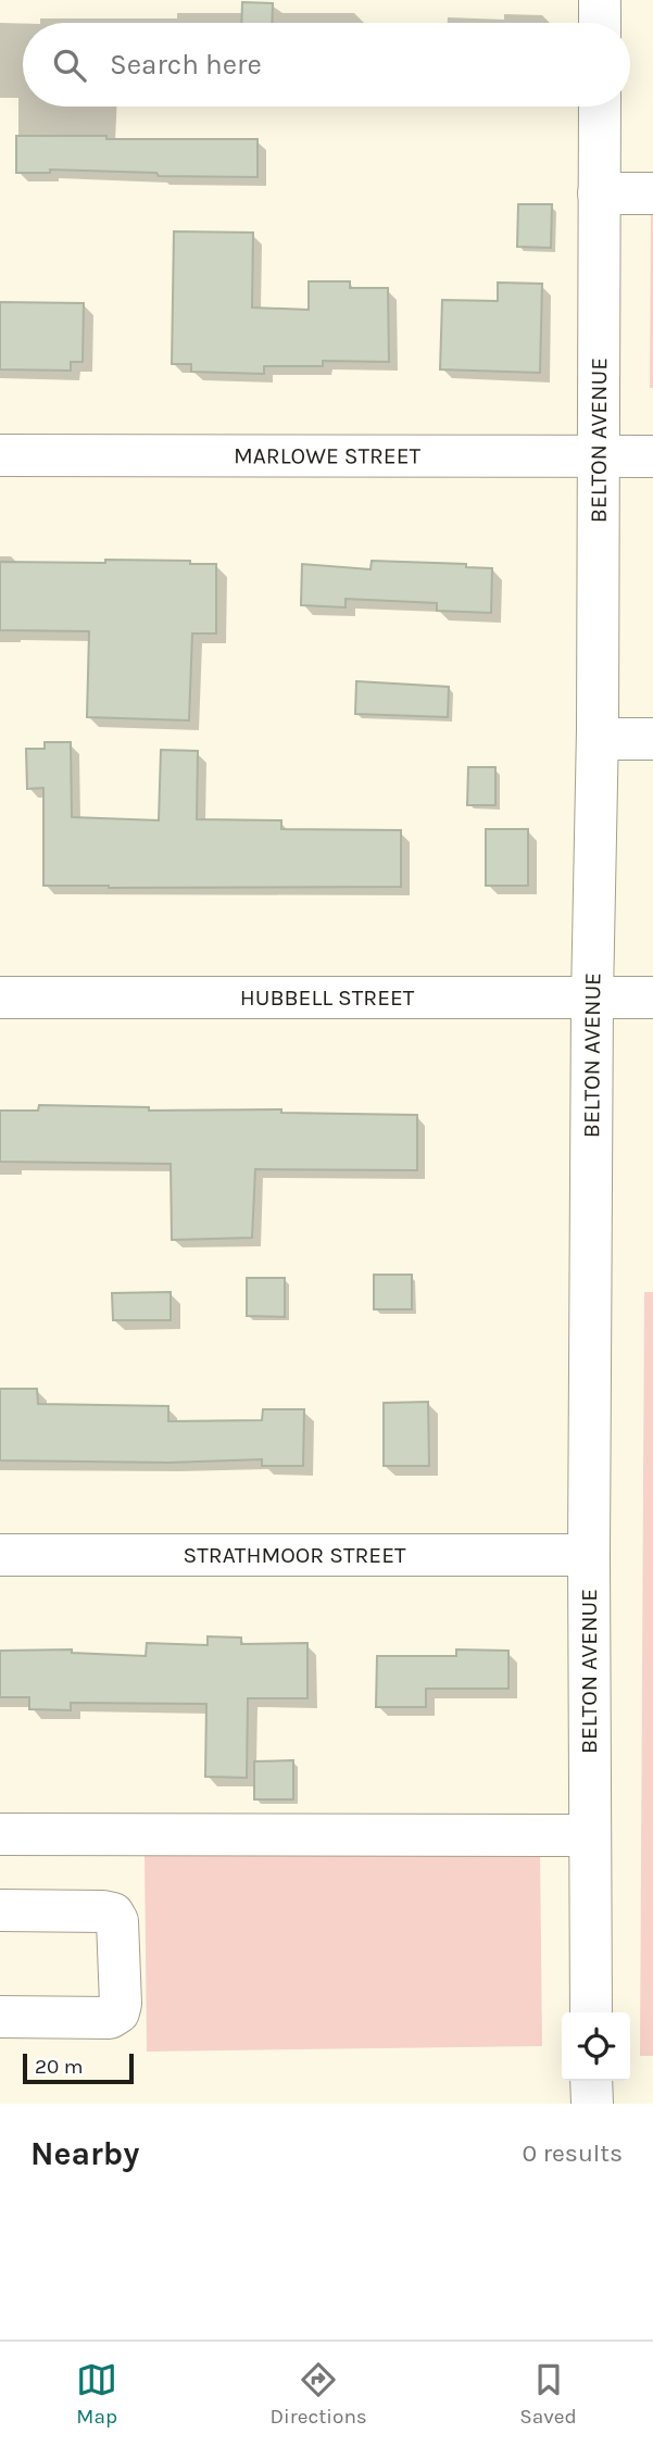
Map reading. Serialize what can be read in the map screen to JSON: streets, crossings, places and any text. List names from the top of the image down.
{
  "streets": {
    "street": [
      "BELTON AVENUE",
      "MARLOWE STREET",
      "HUBBELL STREET",
      "STRATHMOOR STREET"
    ]
  },
  "crossings": [
    ["BELTON AVENUE", "MARLOWE STREET"],
    ["BELTON AVENUE", "HUBBELL STREET"],
    ["BELTON AVENUE", "STRATHMOOR STREET"]
  ],
  "scale_bar": "20 m",
  "page": {
    "search": "Search here",
    "scale": "20 m",
    "heading": ["Nearby", "0 results"],
    "nav": ["Map", "Directions", "Saved"]
  }
}
